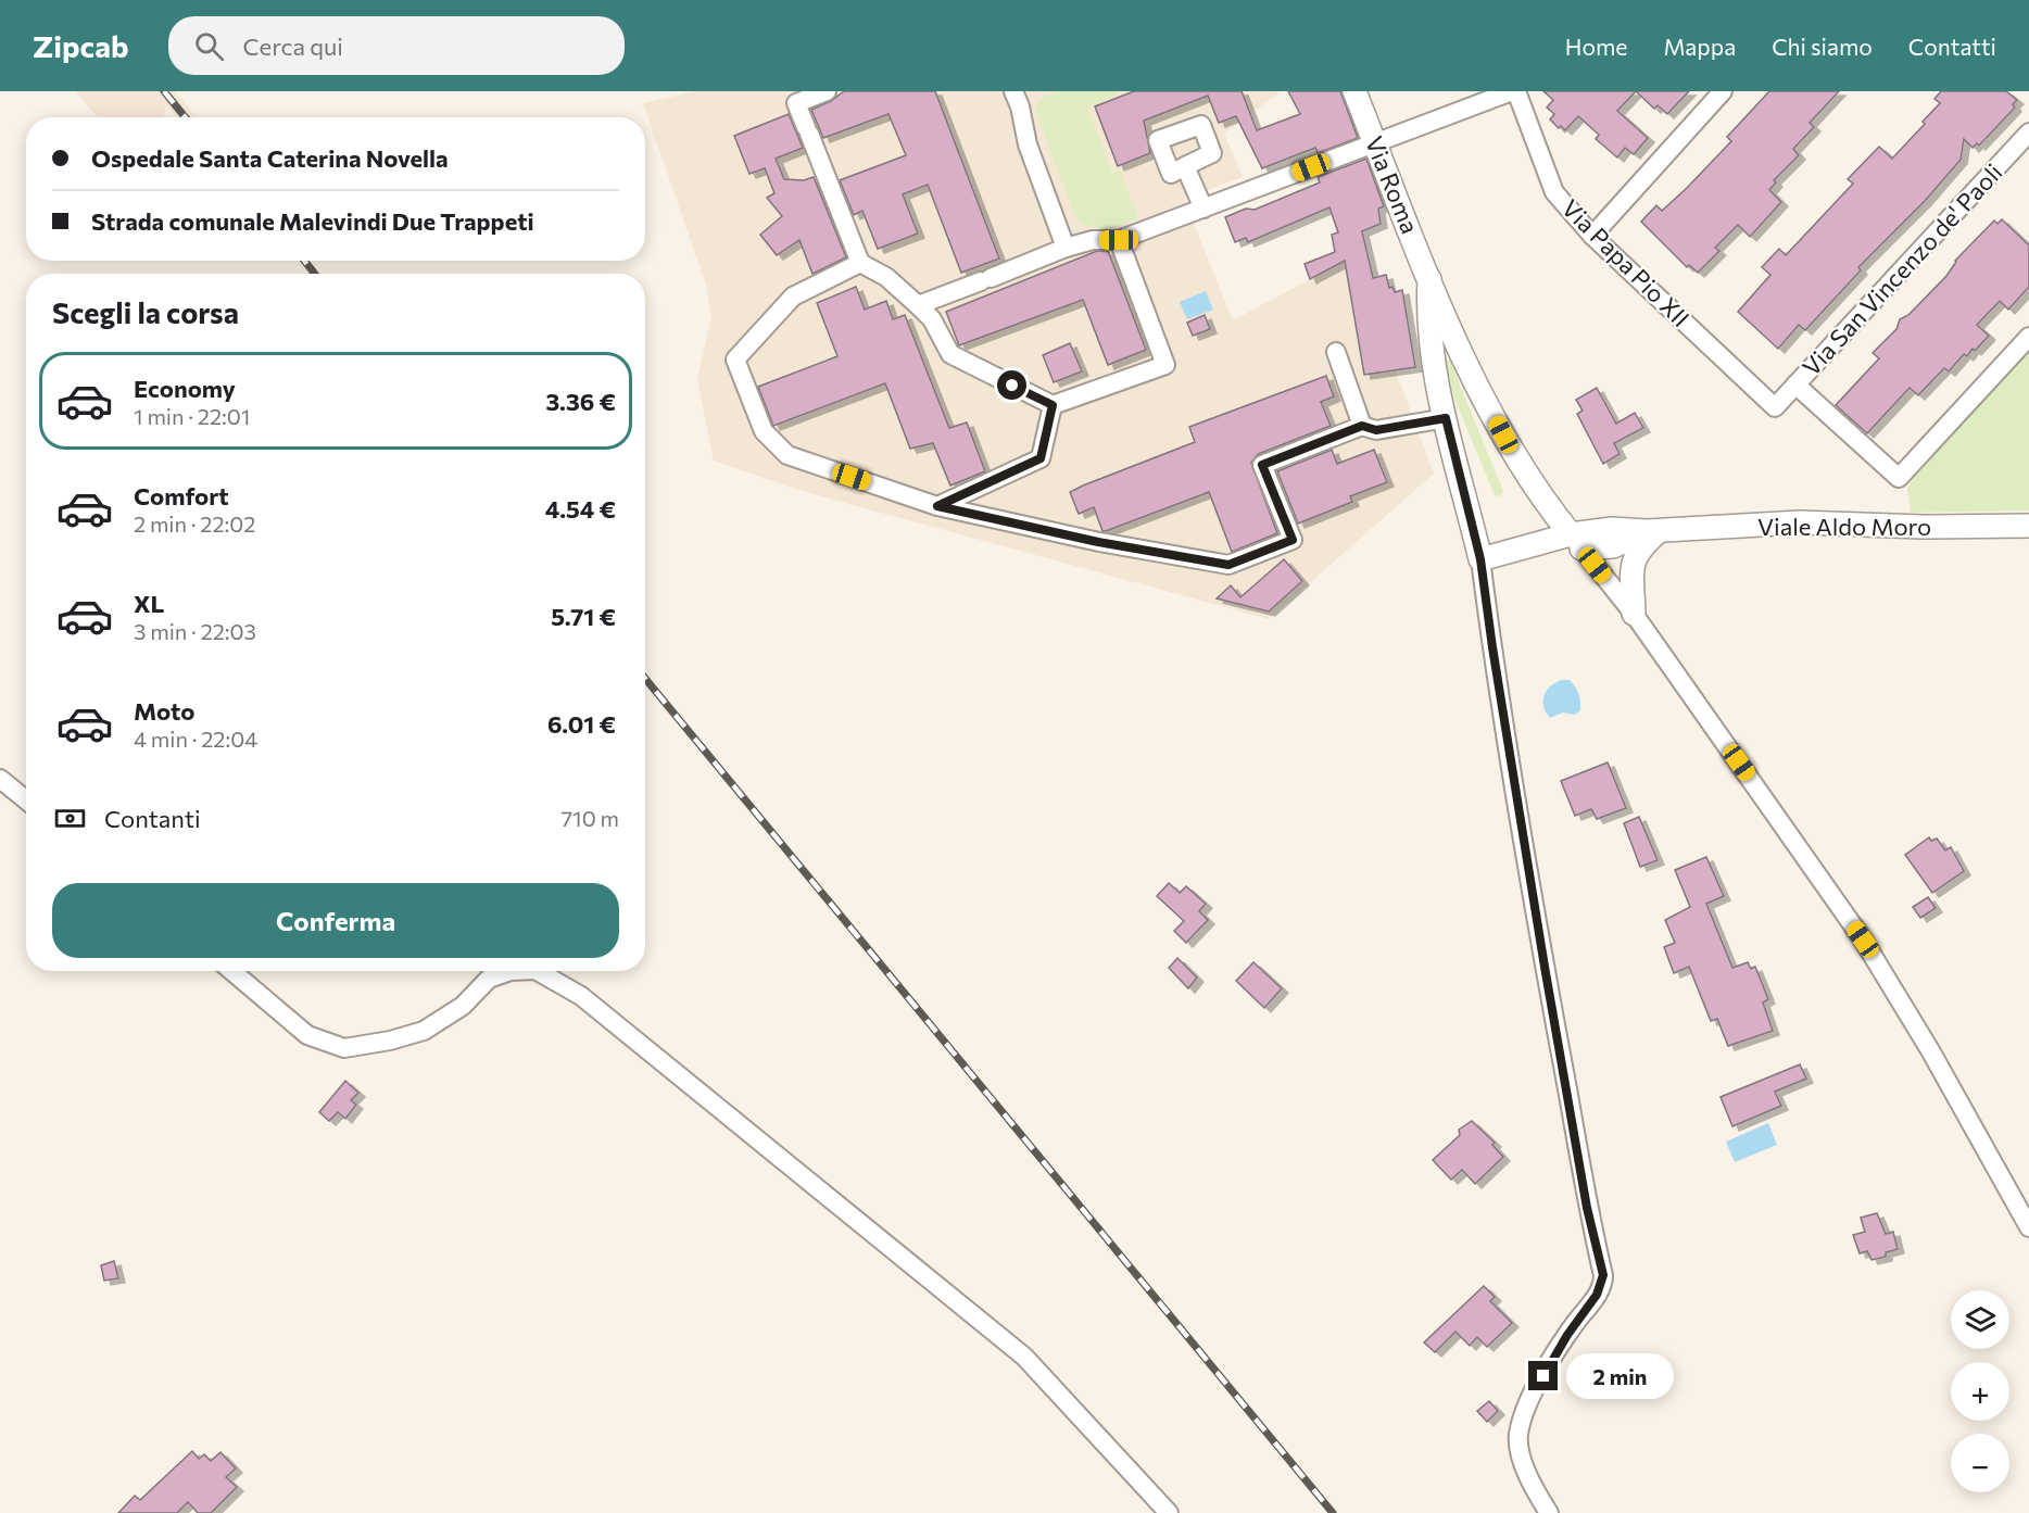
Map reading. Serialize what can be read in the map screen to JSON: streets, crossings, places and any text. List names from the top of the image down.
{
  "streets": {
    "main road": ["Via Roma", "Viale Aldo Moro"],
    "street": ["Via Papa Pio XII", "Via San Vincenzo de' Paoli"]
  },
  "crossings": [
    ["Via Roma", "Viale Aldo Moro"],
    ["Via Papa Pio XII", "Via San Vincenzo de' Paoli"]
  ],
  "page": {
    "header": "Zipcab",
    "search": "Cerca qui",
    "nav": [
      "Home",
      "Mappa",
      "Chi siamo",
      "Contatti"
    ],
    "banner": ["Ospedale Santa Caterina Novella", "Strada comunale Malevindi Due Trappeti"],
    "heading": "Scegli la corsa",
    "list": [
      {
        "name": "Economy",
        "note": "1 min · 22:01",
        "value": "3.36 €"
      },
      {
        "name": "Comfort",
        "note": "2 min · 22:02",
        "value": "4.54 €"
      },
      {
        "name": "XL",
        "note": "3 min · 22:03",
        "value": "5.71 €"
      },
      {
        "name": "Moto",
        "note": "4 min · 22:04",
        "value": "6.01 €"
      }
    ],
    "pay": ["Contanti", "710 m"],
    "buttons": "Conferma",
    "map_buttons": ["+", "−"],
    "bubble": "2 min"
  }
}
